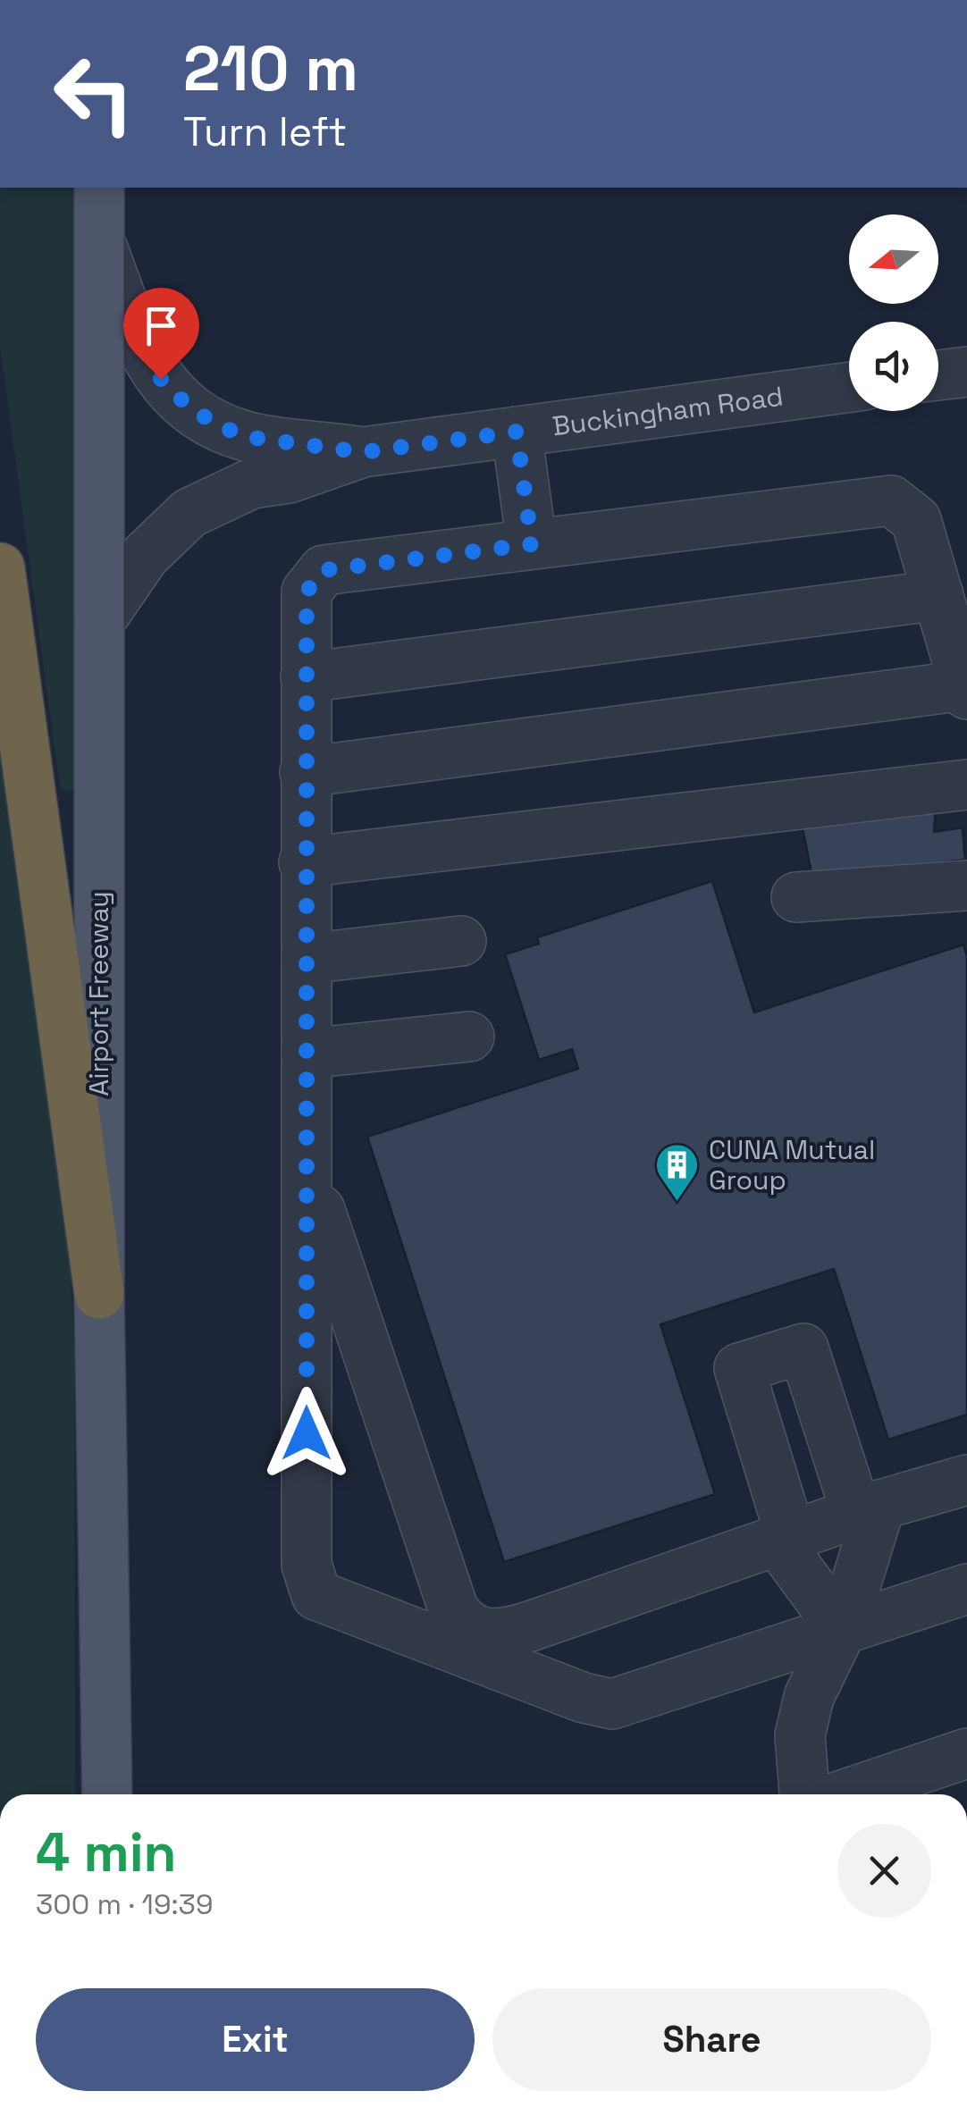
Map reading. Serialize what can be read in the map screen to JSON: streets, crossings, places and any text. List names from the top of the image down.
{
  "streets": {
    "main road": ["Airport Freeway"],
    "street": ["Buckingham Road"]
  },
  "crossings": [
    ["Buckingham Road", "Airport Freeway"]
  ],
  "places": {
    "building": ["CUNA Mutual Group"]
  },
  "north": "left",
  "page": {
    "turn": ["210 m", "Turn left"],
    "heading": ["4 min", "300 m · 19:39"],
    "buttons": ["Exit", "Share"]
  }
}
